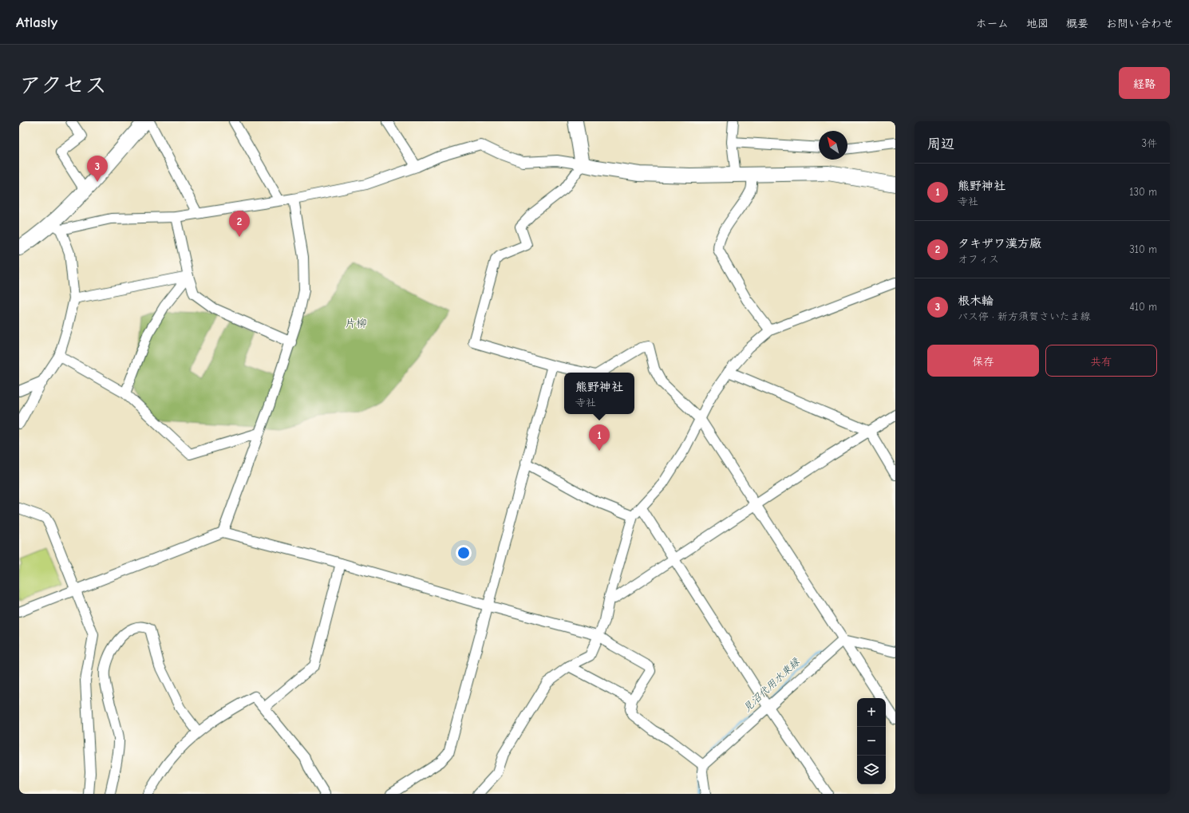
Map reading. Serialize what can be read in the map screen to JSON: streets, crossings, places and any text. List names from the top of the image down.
{
  "districts": ["片柳"],
  "water": ["見沼代用水東縁"],
  "north": "top left",
  "page": {
    "header": "Atlasly",
    "nav": [
      "ホーム",
      "地図",
      "概要",
      "お問い合わせ"
    ],
    "title": "アクセス",
    "buttons": [
      "経路",
      ["保存", "共有"]
    ],
    "heading": ["周辺", "3件"],
    "pins": ["3", "2", "1"],
    "list": [
      {
        "mark": "1",
        "name": "熊野神社",
        "note": "寺社",
        "value": "130 m"
      },
      {
        "mark": "2",
        "name": "タキザワ漢方廠",
        "note": "オフィス",
        "value": "310 m"
      },
      {
        "mark": "3",
        "name": "根木輪",
        "note": "バス停 · 新方須賀さいたま線",
        "value": "410 m"
      }
    ],
    "popup": ["熊野神社", "寺社"],
    "map_buttons": ["+", "−"]
  }
}
